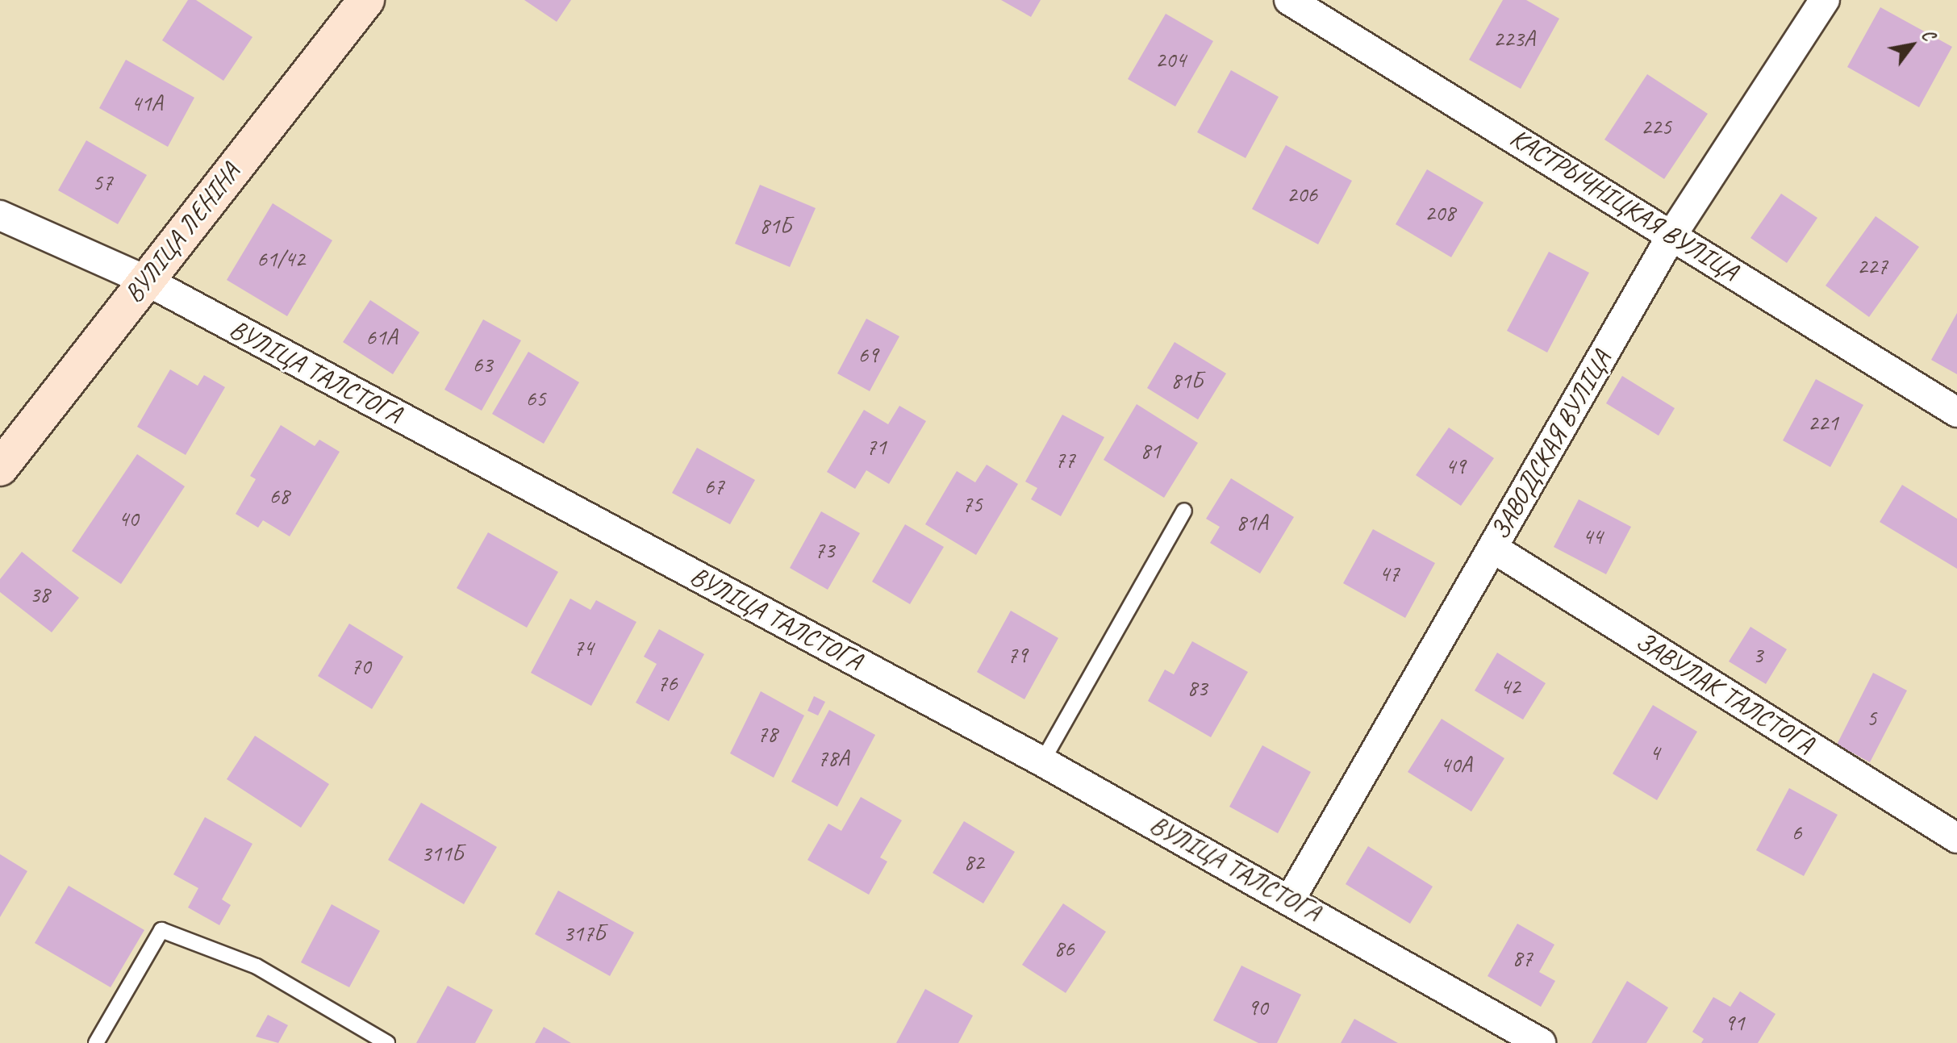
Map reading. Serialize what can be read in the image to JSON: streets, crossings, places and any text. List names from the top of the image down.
{
  "streets": {
    "main road": ["ВУЛІЦА ЛЕНІНА"],
    "street": [
      "КАСТРЫЧНІЦКАЯ ВУЛІЦА",
      "ВУЛІЦА ТАЛСТОГА",
      "ЗАВОДСКАЯ ВУЛІЦА",
      "ЗАВУЛАК ТАЛСТОГА"
    ]
  },
  "crossings": [
    ["КАСТРЫЧНІЦКАЯ ВУЛІЦА", "ЗАВОДСКАЯ ВУЛІЦА"],
    ["ВУЛІЦА ЛЕНІНА", "ВУЛІЦА ТАЛСТОГА"],
    ["ВУЛІЦА ТАЛСТОГА", "ЗАВОДСКАЯ ВУЛІЦА"],
    ["ЗАВОДСКАЯ ВУЛІЦА", "ЗАВУЛАК ТАЛСТОГА"]
  ],
  "house_numbers": [
    "223А",
    "204",
    "41А",
    "225",
    "57",
    "206",
    "208",
    "81Б",
    "61/42",
    "227",
    "61А",
    "69",
    "63",
    "81Б",
    "65",
    "221",
    "71",
    "81",
    "77",
    "49",
    "67",
    "68",
    "75",
    "40",
    "81А",
    "44",
    "73",
    "47",
    "38",
    "74",
    "79",
    "3",
    "70",
    "76",
    "42",
    "83",
    "5",
    "78",
    "4",
    "78А",
    "40А",
    "6",
    "311Б",
    "82",
    "317Б",
    "86",
    "87",
    "90",
    "91"
  ],
  "north": "top right"
}
